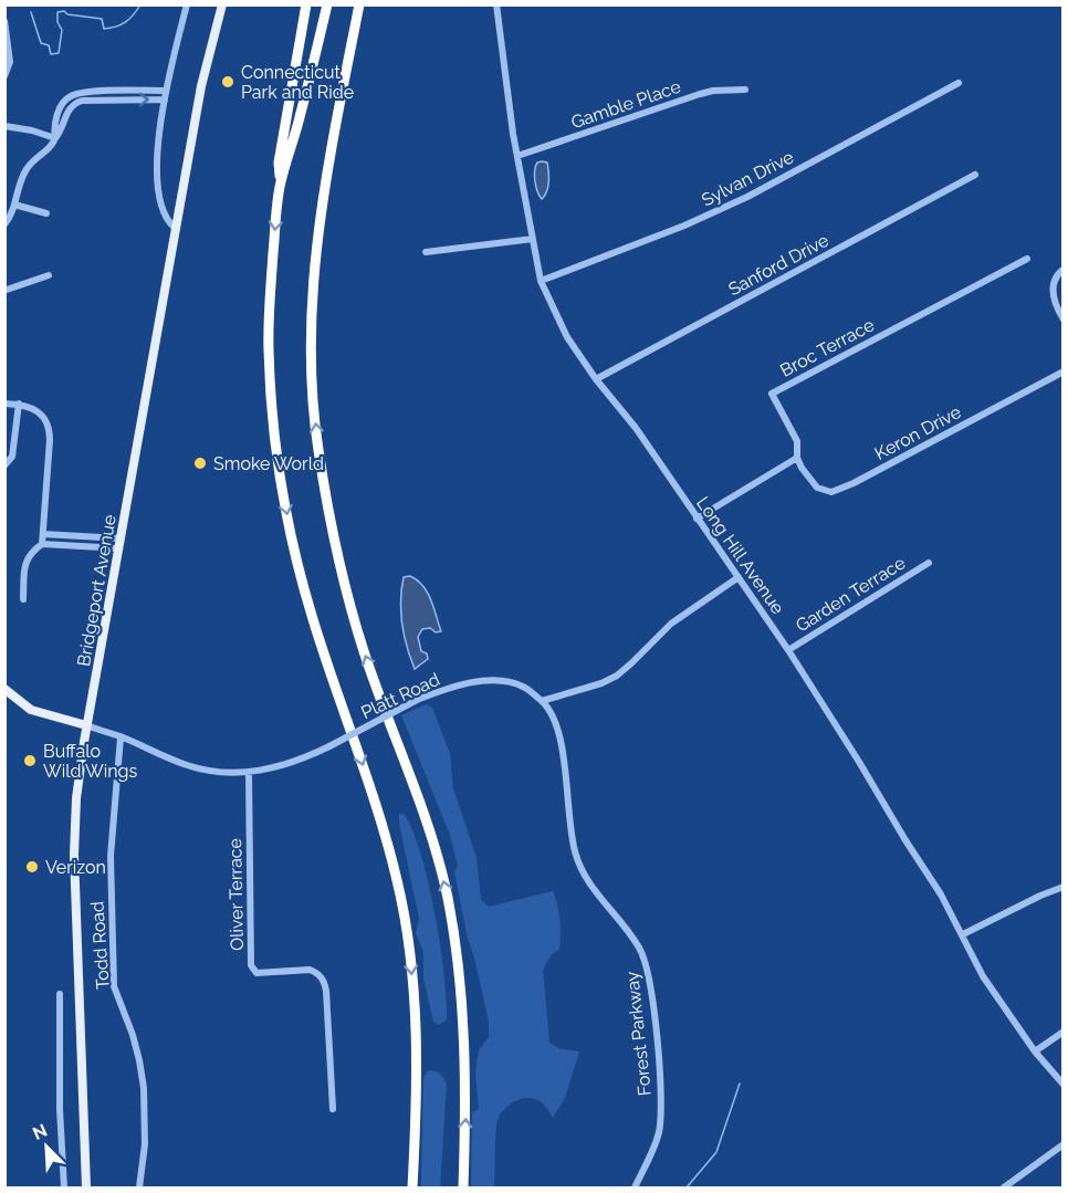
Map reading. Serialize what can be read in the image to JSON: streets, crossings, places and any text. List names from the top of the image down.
{
  "streets": {
    "main road": ["Bridgeport Avenue"],
    "street": [
      "Gamble Place",
      "Sylvan Drive",
      "Sanford Drive",
      "Broc Terrace",
      "Keron Drive",
      "Long Hill Avenue",
      "Garden Terrace",
      "Platt Road",
      "Oliver Terrace",
      "Todd Road",
      "Forest Parkway"
    ]
  },
  "crossings": [
    ["Gamble Place", "Long Hill Avenue"],
    ["Sylvan Drive", "Long Hill Avenue"],
    ["Sanford Drive", "Long Hill Avenue"],
    ["Broc Terrace", "Keron Drive"],
    ["Long Hill Avenue", "Garden Terrace"],
    ["Bridgeport Avenue", "Platt Road"],
    ["Platt Road", "Oliver Terrace"],
    ["Platt Road", "Todd Road"],
    ["Platt Road", "Forest Parkway"]
  ],
  "places": [
    "Connecticut Park and Ride",
    "Smoke World",
    "Buffalo Wild Wings",
    "Verizon"
  ],
  "north": "top left"
}
